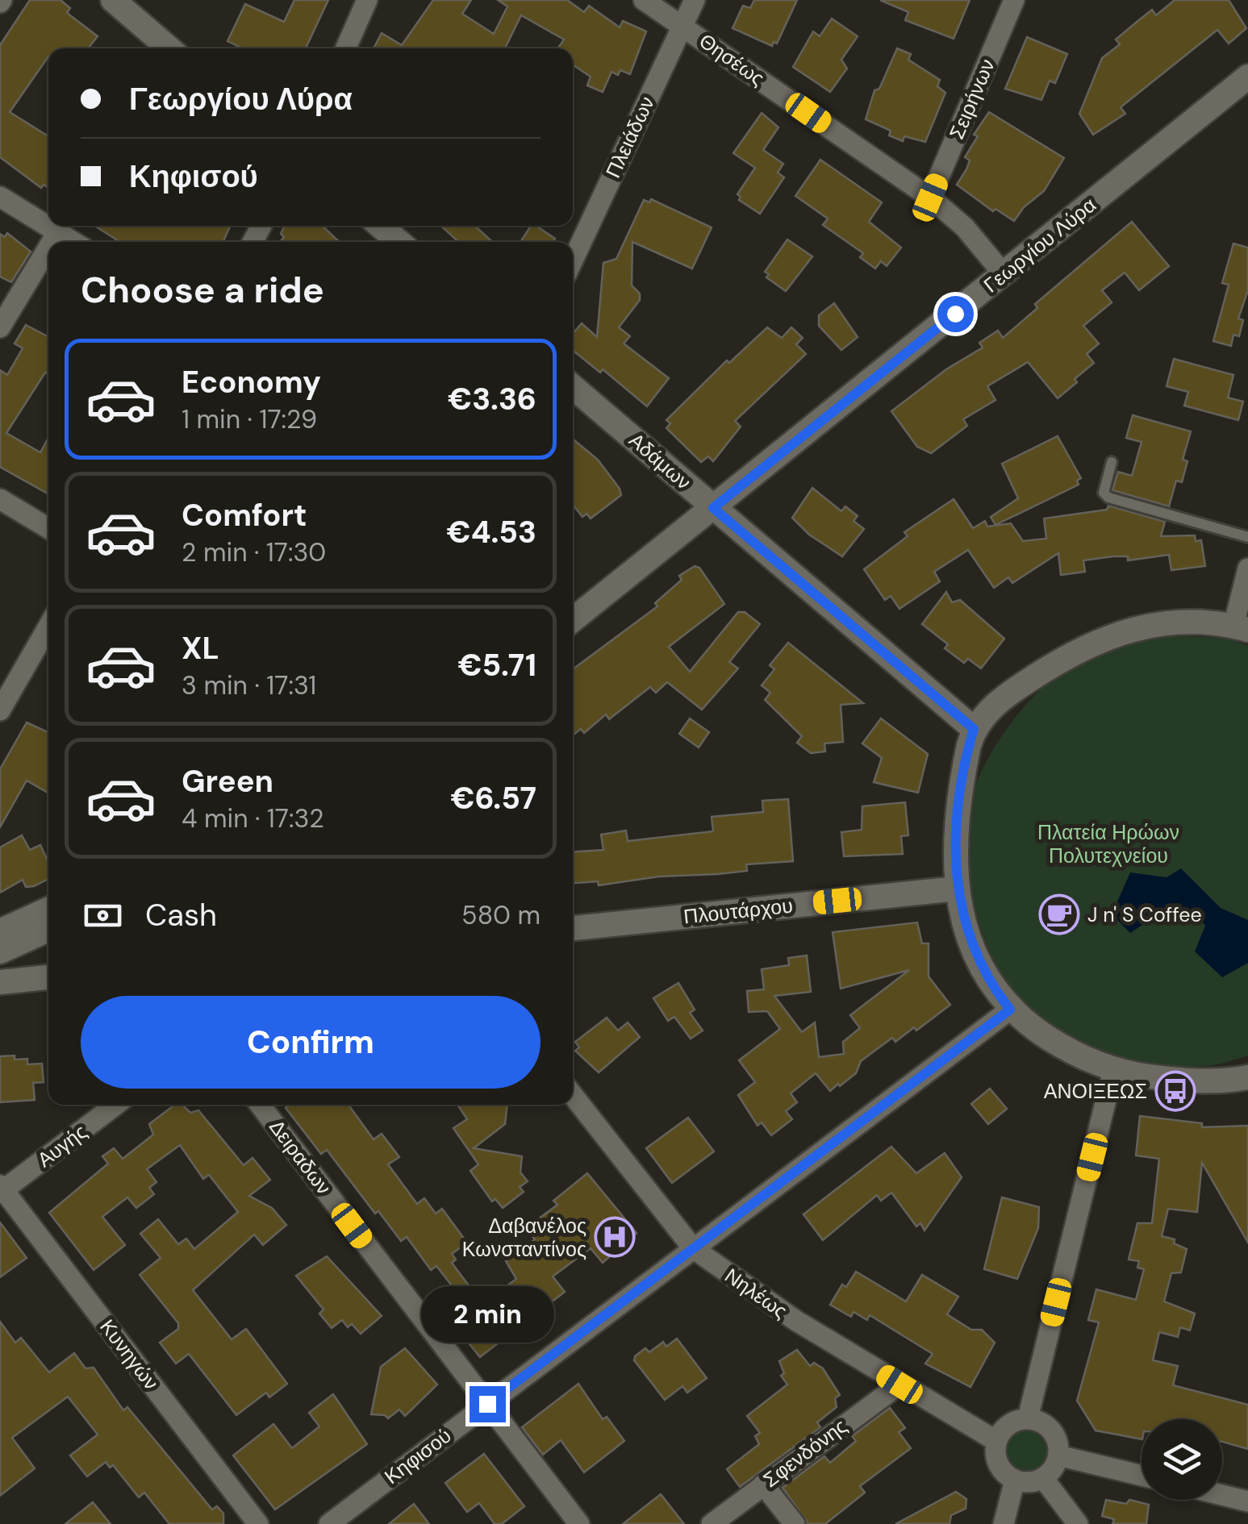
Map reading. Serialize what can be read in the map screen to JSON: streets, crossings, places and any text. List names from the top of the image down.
{
  "streets": {
    "street": [
      "Θησέως",
      "Σειρήνων",
      "Πλειάδων",
      "Γεωργίου Λύρα",
      "Αδάμων",
      "Πλουτάρχου",
      "Αυγής",
      "Δειραδων",
      "Νηλέως",
      "Κυνηγών",
      "Σφενδόνης",
      "Κηφισού"
    ]
  },
  "crossings": [
    ["Θησέως", "Σειρήνων"],
    ["Θησέως", "Πλειάδων"],
    ["Θησέως", "Γεωργίου Λύρα"],
    ["Γεωργίου Λύρα", "Αδάμων"],
    ["Αυγής", "Κυνηγών"],
    ["Δειραδων", "Κηφισού"],
    ["Νηλέως", "Σφενδόνης"],
    ["Νηλέως", "Κηφισού"]
  ],
  "parks": ["Πλατεία Ηρώων Πολυτεχνείου"],
  "places": {
    "cafe": ["J n' S Coffee"],
    "bus stop": ["ΑΝΟΙΞΕΩΣ"],
    "hospital": ["Δαβανέλος Κωνσταντίνος"]
  },
  "page": {
    "banner": ["Γεωργίου Λύρα", "Κηφισού"],
    "heading": "Choose a ride",
    "list": [
      {
        "name": "Economy",
        "note": "1 min · 17:29",
        "value": "€3.36"
      },
      {
        "name": "Comfort",
        "note": "2 min · 17:30",
        "value": "€4.53"
      },
      {
        "name": "XL",
        "note": "3 min · 17:31",
        "value": "€5.71"
      },
      {
        "name": "Green",
        "note": "4 min · 17:32",
        "value": "€6.57"
      }
    ],
    "pay": ["Cash", "580 m"],
    "buttons": "Confirm",
    "bubble": "2 min"
  }
}
